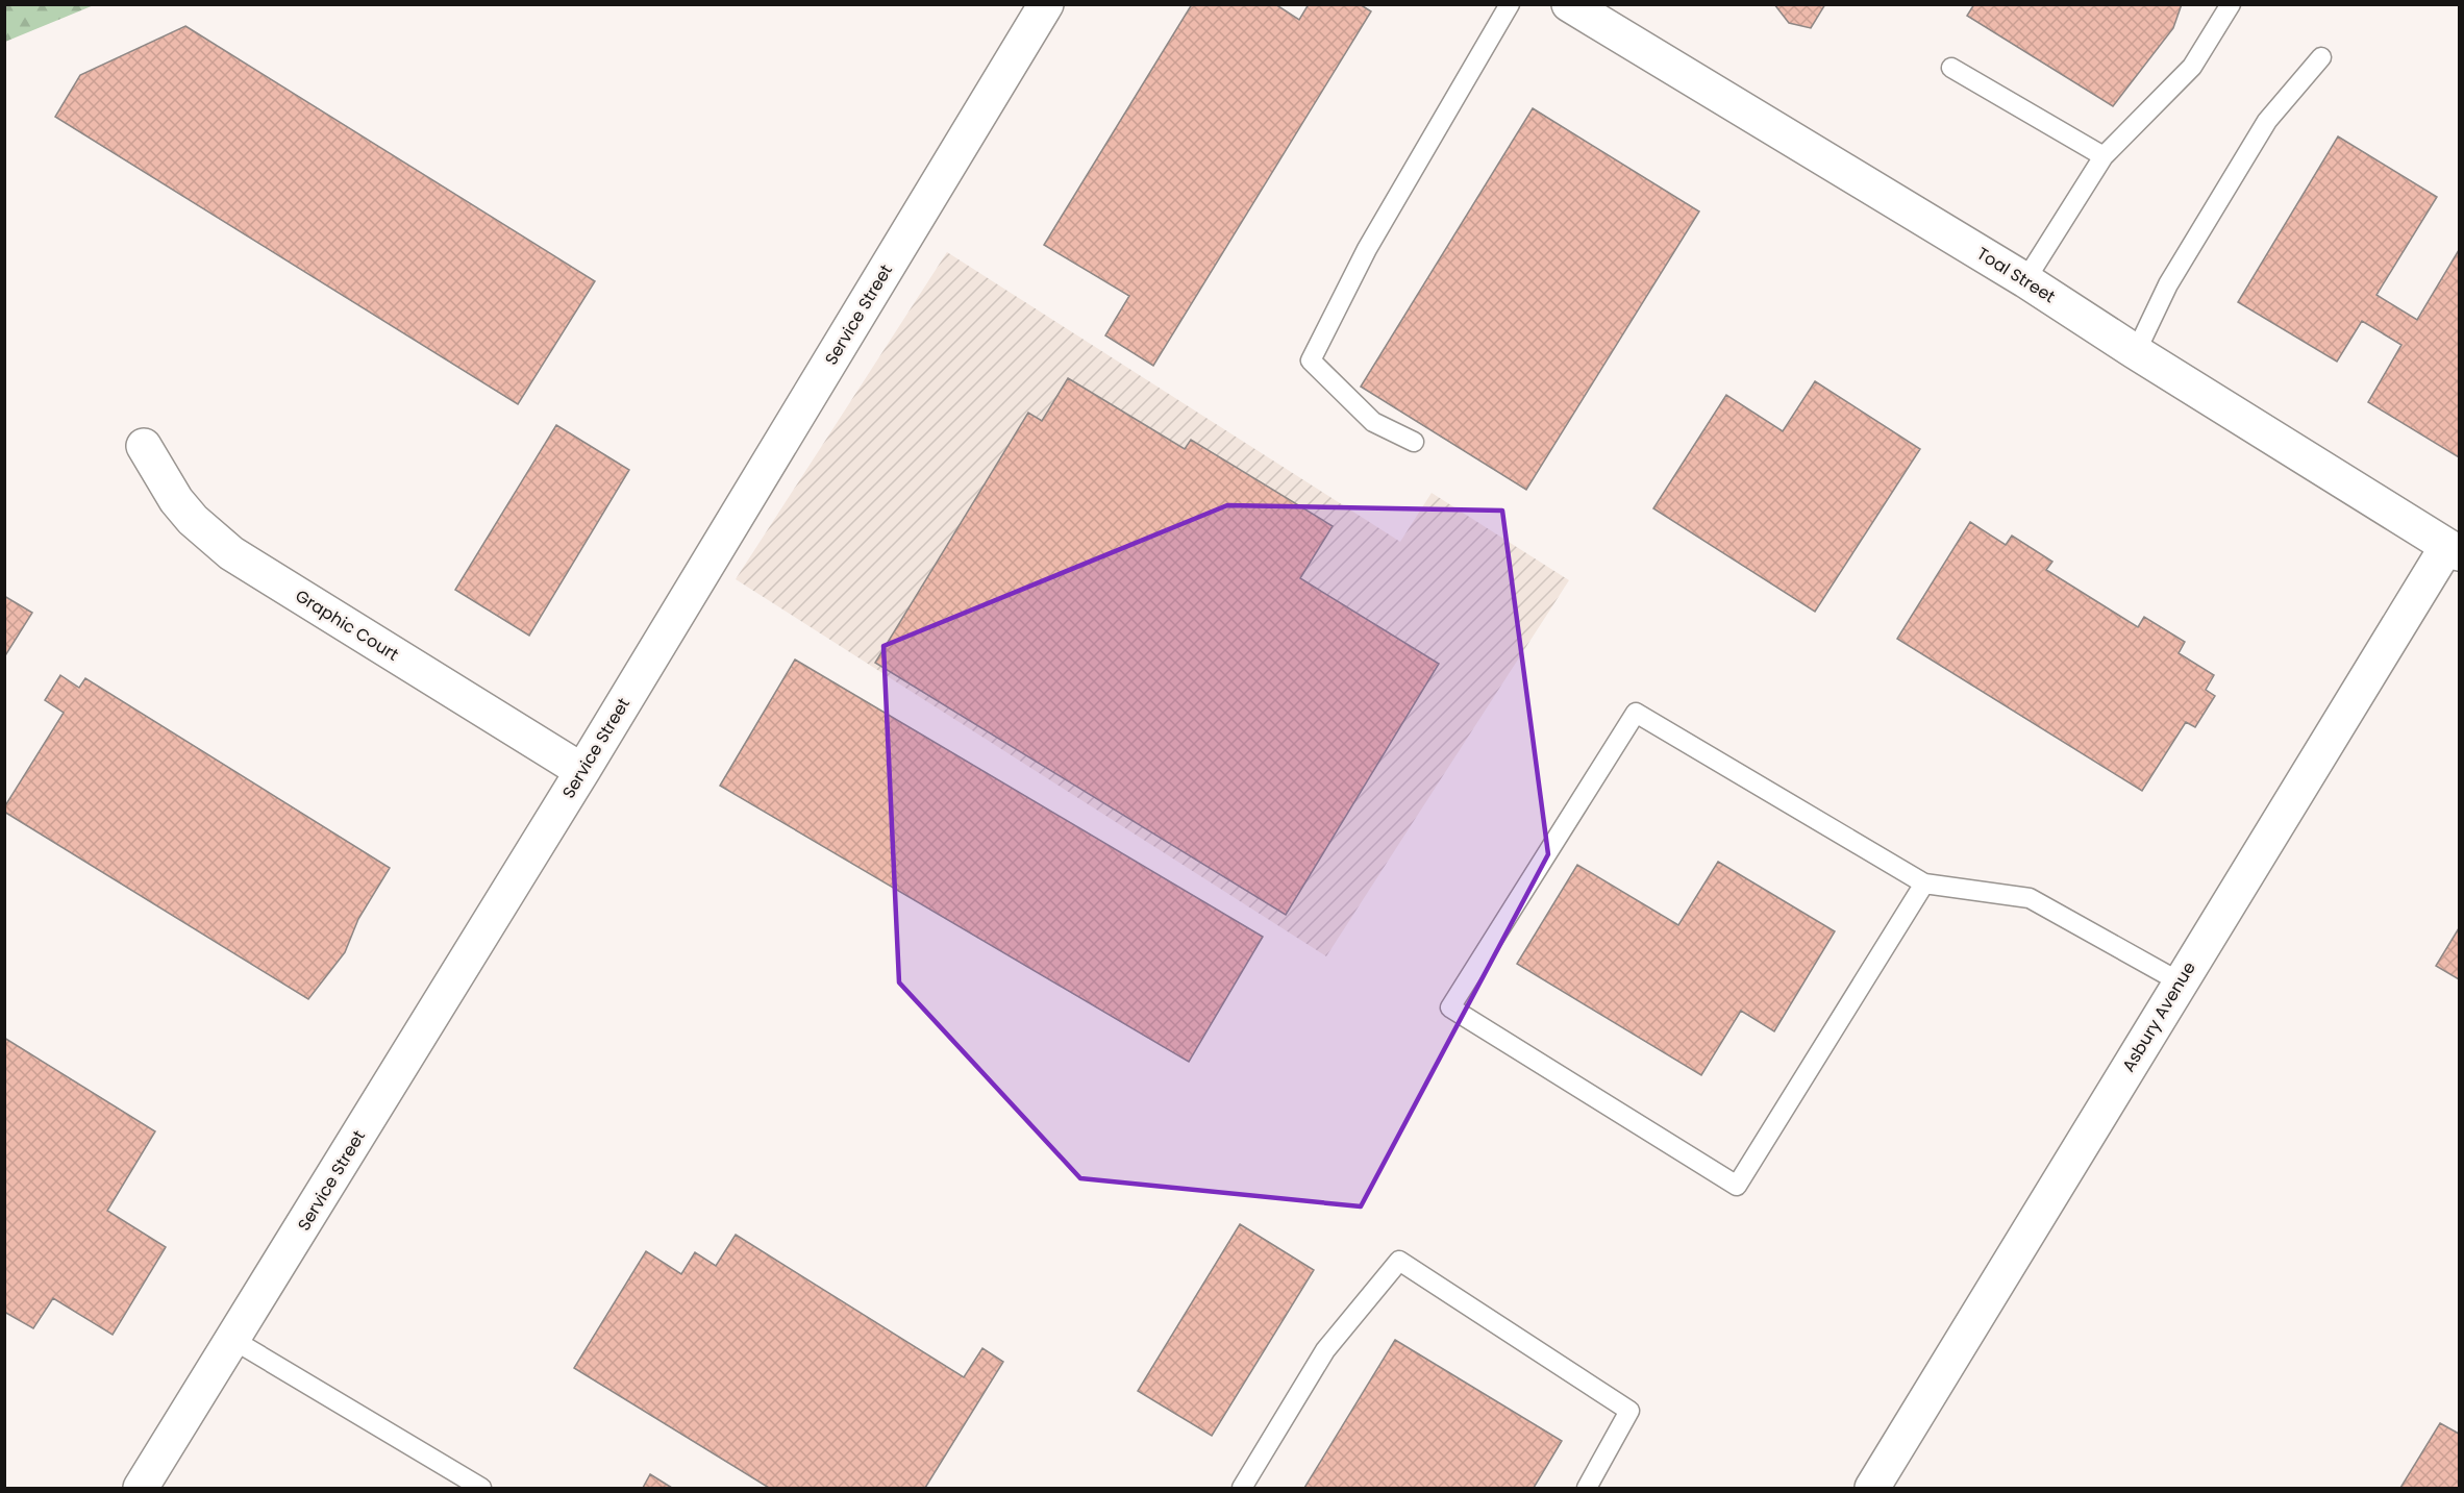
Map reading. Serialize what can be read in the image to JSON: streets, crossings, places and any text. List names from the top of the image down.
{
  "streets": {
    "street": [
      "Toal Street",
      "Service Street",
      "Graphic Court",
      "Asbury Avenue"
    ]
  },
  "crossings": [
    ["Toal Street", "Asbury Avenue"],
    ["Service Street", "Graphic Court"]
  ]
}
